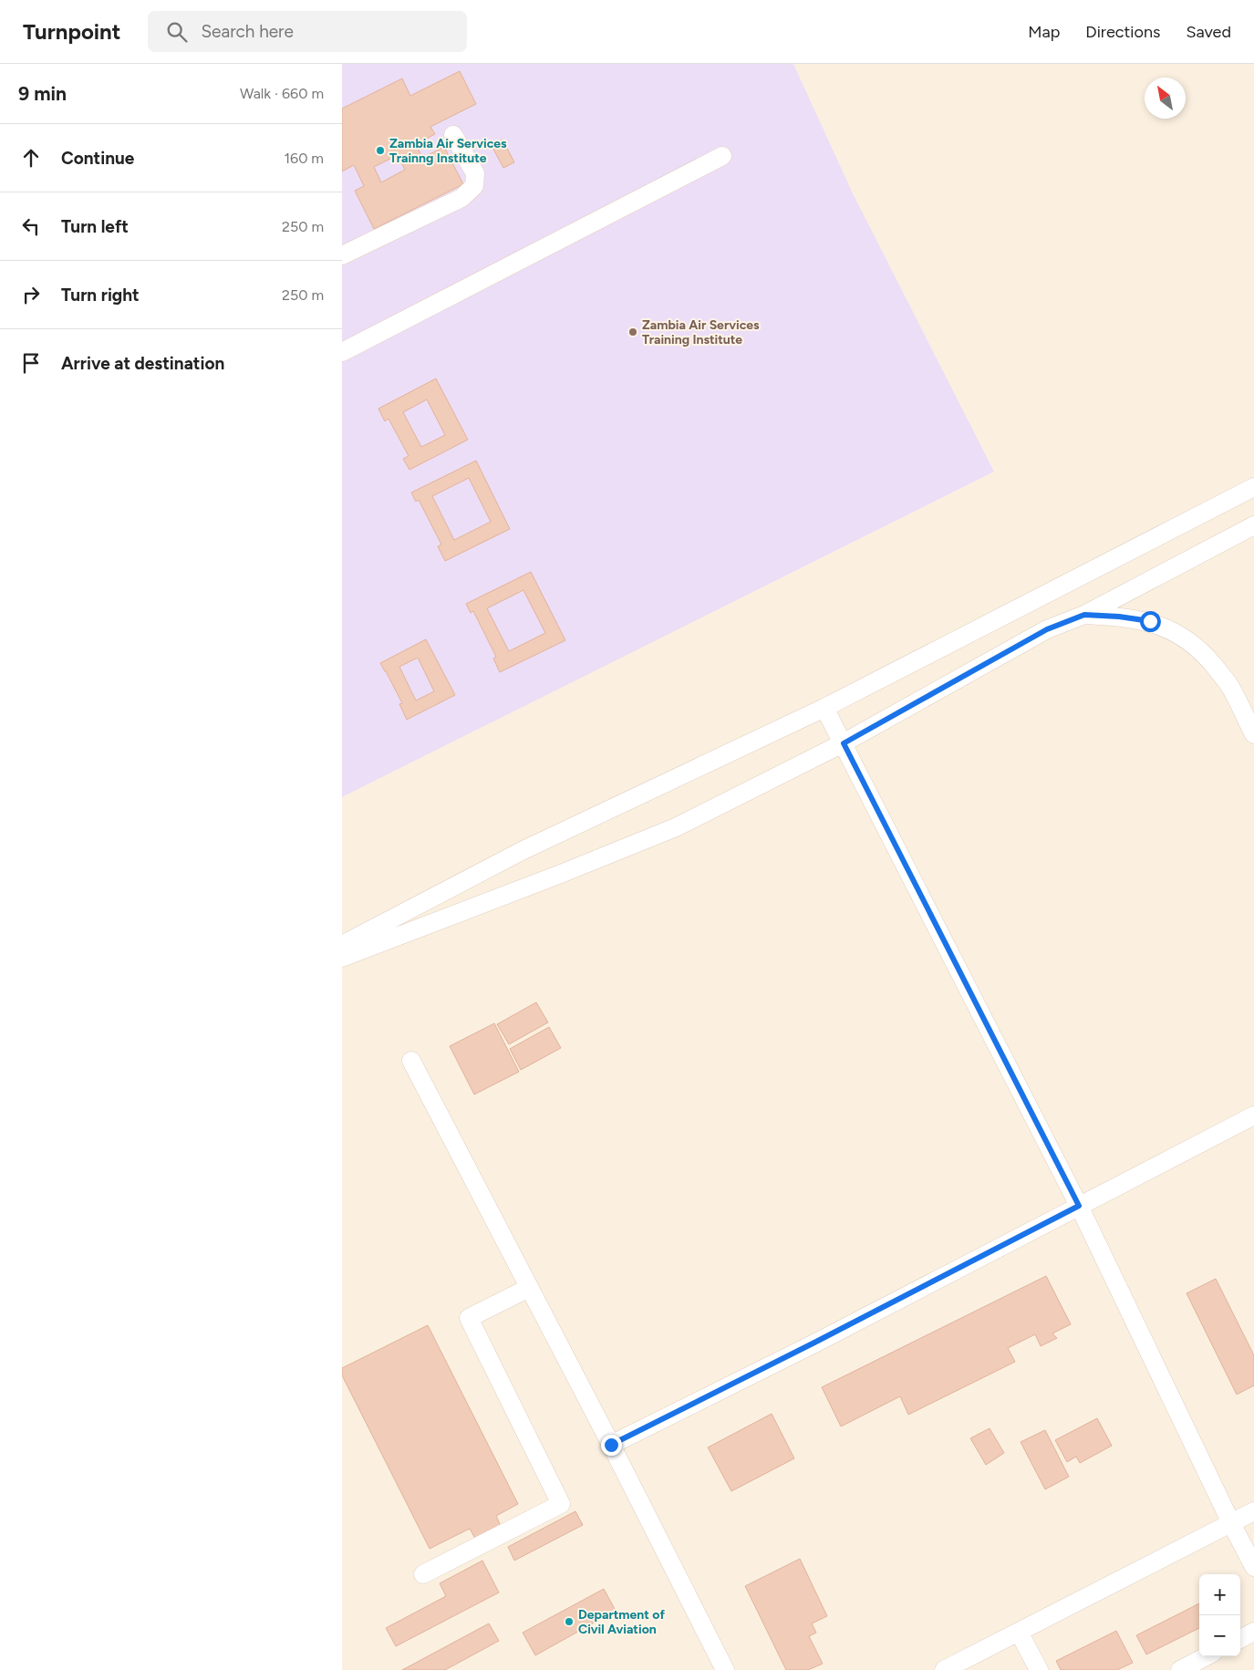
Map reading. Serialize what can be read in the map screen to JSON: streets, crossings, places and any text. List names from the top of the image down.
{
  "places": ["Zambia Air Services Trainng Institute", "Zambia Air Services Training Institute", "Department of Civil Aviation"],
  "north": "top left",
  "page": {
    "header": "Turnpoint",
    "search": "Search here",
    "nav": ["Map", "Directions", "Saved"],
    "heading": ["9 min", "Walk · 660 m"],
    "list": [
      ["Continue", "160 m"],
      ["Turn left", "250 m"],
      ["Turn right", "250 m"],
      "Arrive at destination"
    ],
    "map_buttons": ["+", "−"]
  }
}
